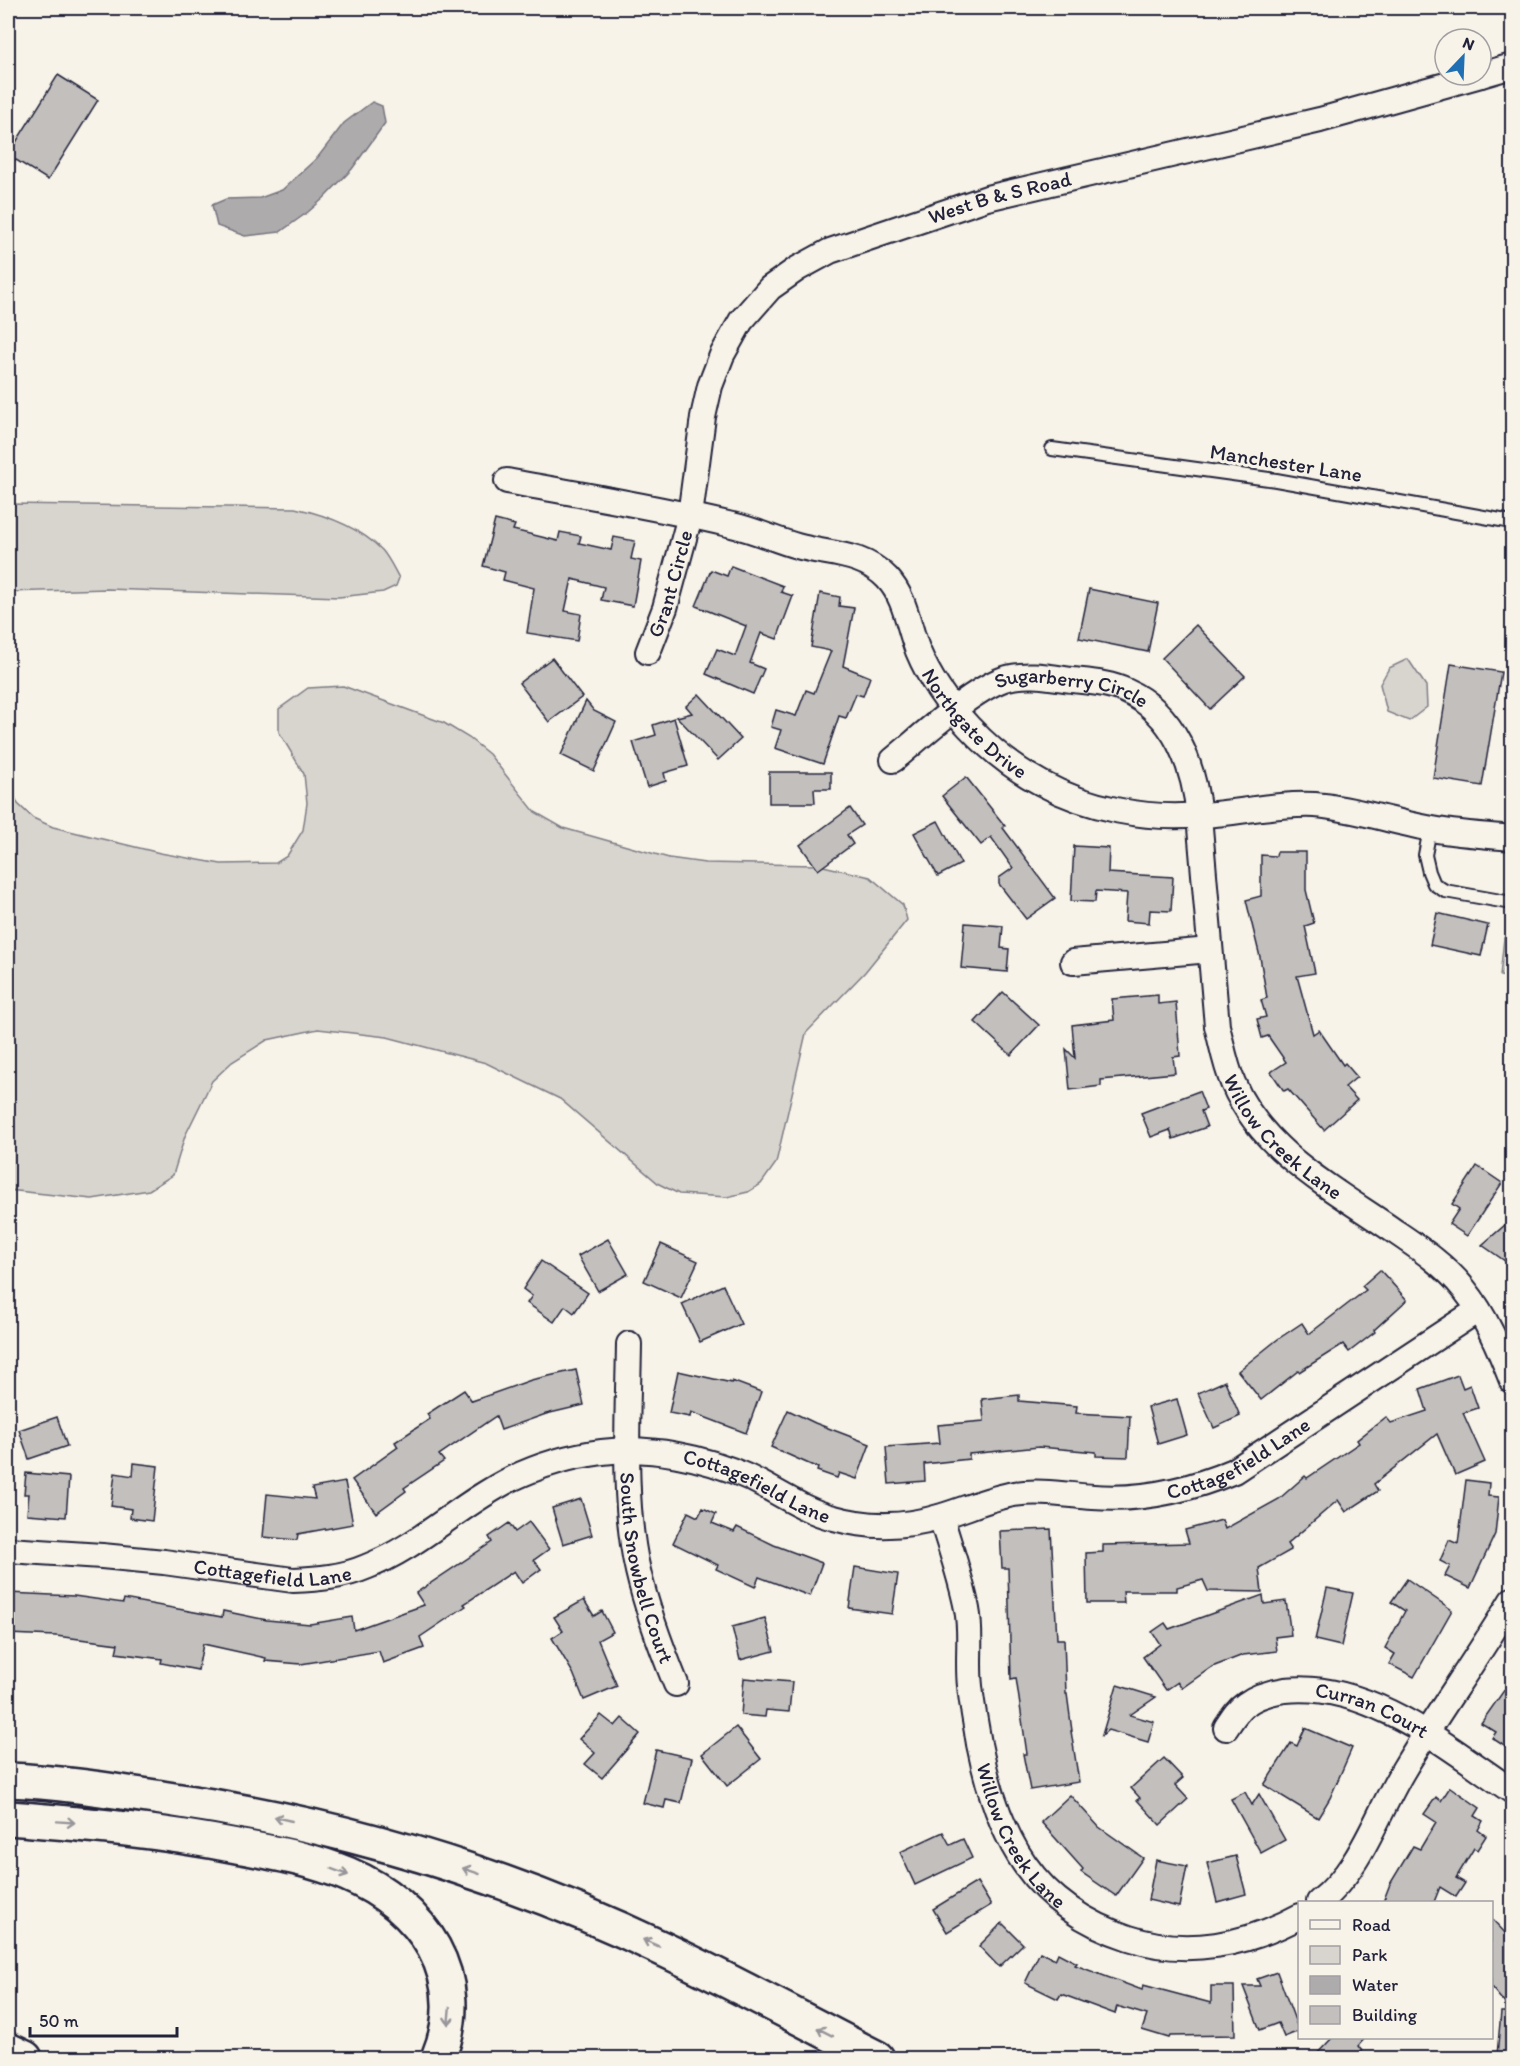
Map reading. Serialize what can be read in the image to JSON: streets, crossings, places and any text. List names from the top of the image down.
{
  "streets": {
    "street": [
      "West B & S Road",
      "Grant Circle",
      "Sugarberry Circle",
      "Northgate Drive",
      "Willow Creek Lane",
      "Cottagefield Lane",
      "South Snowbell Court",
      "Curran Court"
    ],
    "lane": ["Manchester Lane"]
  },
  "crossings": [
    ["West B & S Road", "Grant Circle"],
    ["West B & S Road", "Northgate Drive"],
    ["Grant Circle", "Northgate Drive"],
    ["Sugarberry Circle", "Northgate Drive"],
    ["Sugarberry Circle", "Willow Creek Lane"],
    ["Northgate Drive", "Willow Creek Lane"],
    ["Willow Creek Lane", "Cottagefield Lane"],
    ["Cottagefield Lane", "South Snowbell Court"]
  ],
  "legend": [
    "Road",
    "Park",
    "Water",
    "Building"
  ],
  "scale_bar": "50 m",
  "north": "top right"
}
